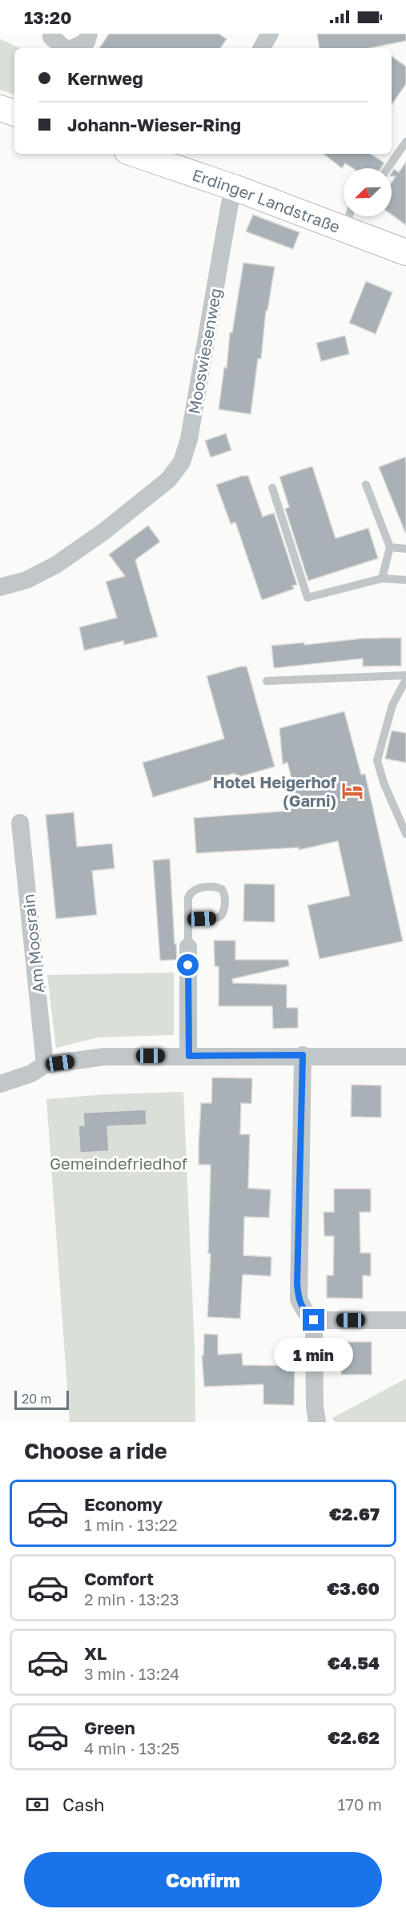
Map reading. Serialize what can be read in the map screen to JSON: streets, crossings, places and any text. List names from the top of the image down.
{
  "streets": {
    "street": ["Erdinger Landstraße", "Mooswiesenweg", "Am Moosrain"]
  },
  "crossings": [
    ["Erdinger Landstraße", "Mooswiesenweg"]
  ],
  "parks": ["Gemeindefriedhof"],
  "places": {
    "hotel": ["Hotel Heigerhof (Garni)"]
  },
  "scale_bar": "20 m",
  "north": "bottom left",
  "page": {
    "status": "13:20",
    "banner": ["Kernweg", "Johann-Wieser-Ring"],
    "bubble": "1 min",
    "scale": "20 m",
    "heading": "Choose a ride",
    "list": [
      {
        "name": "Economy",
        "note": "1 min · 13:22",
        "value": "€2.67"
      },
      {
        "name": "Comfort",
        "note": "2 min · 13:23",
        "value": "€3.60"
      },
      {
        "name": "XL",
        "note": "3 min · 13:24",
        "value": "€4.54"
      },
      {
        "name": "Green",
        "note": "4 min · 13:25",
        "value": "€2.62"
      }
    ],
    "pay": ["Cash", "170 m"],
    "buttons": "Confirm"
  }
}
